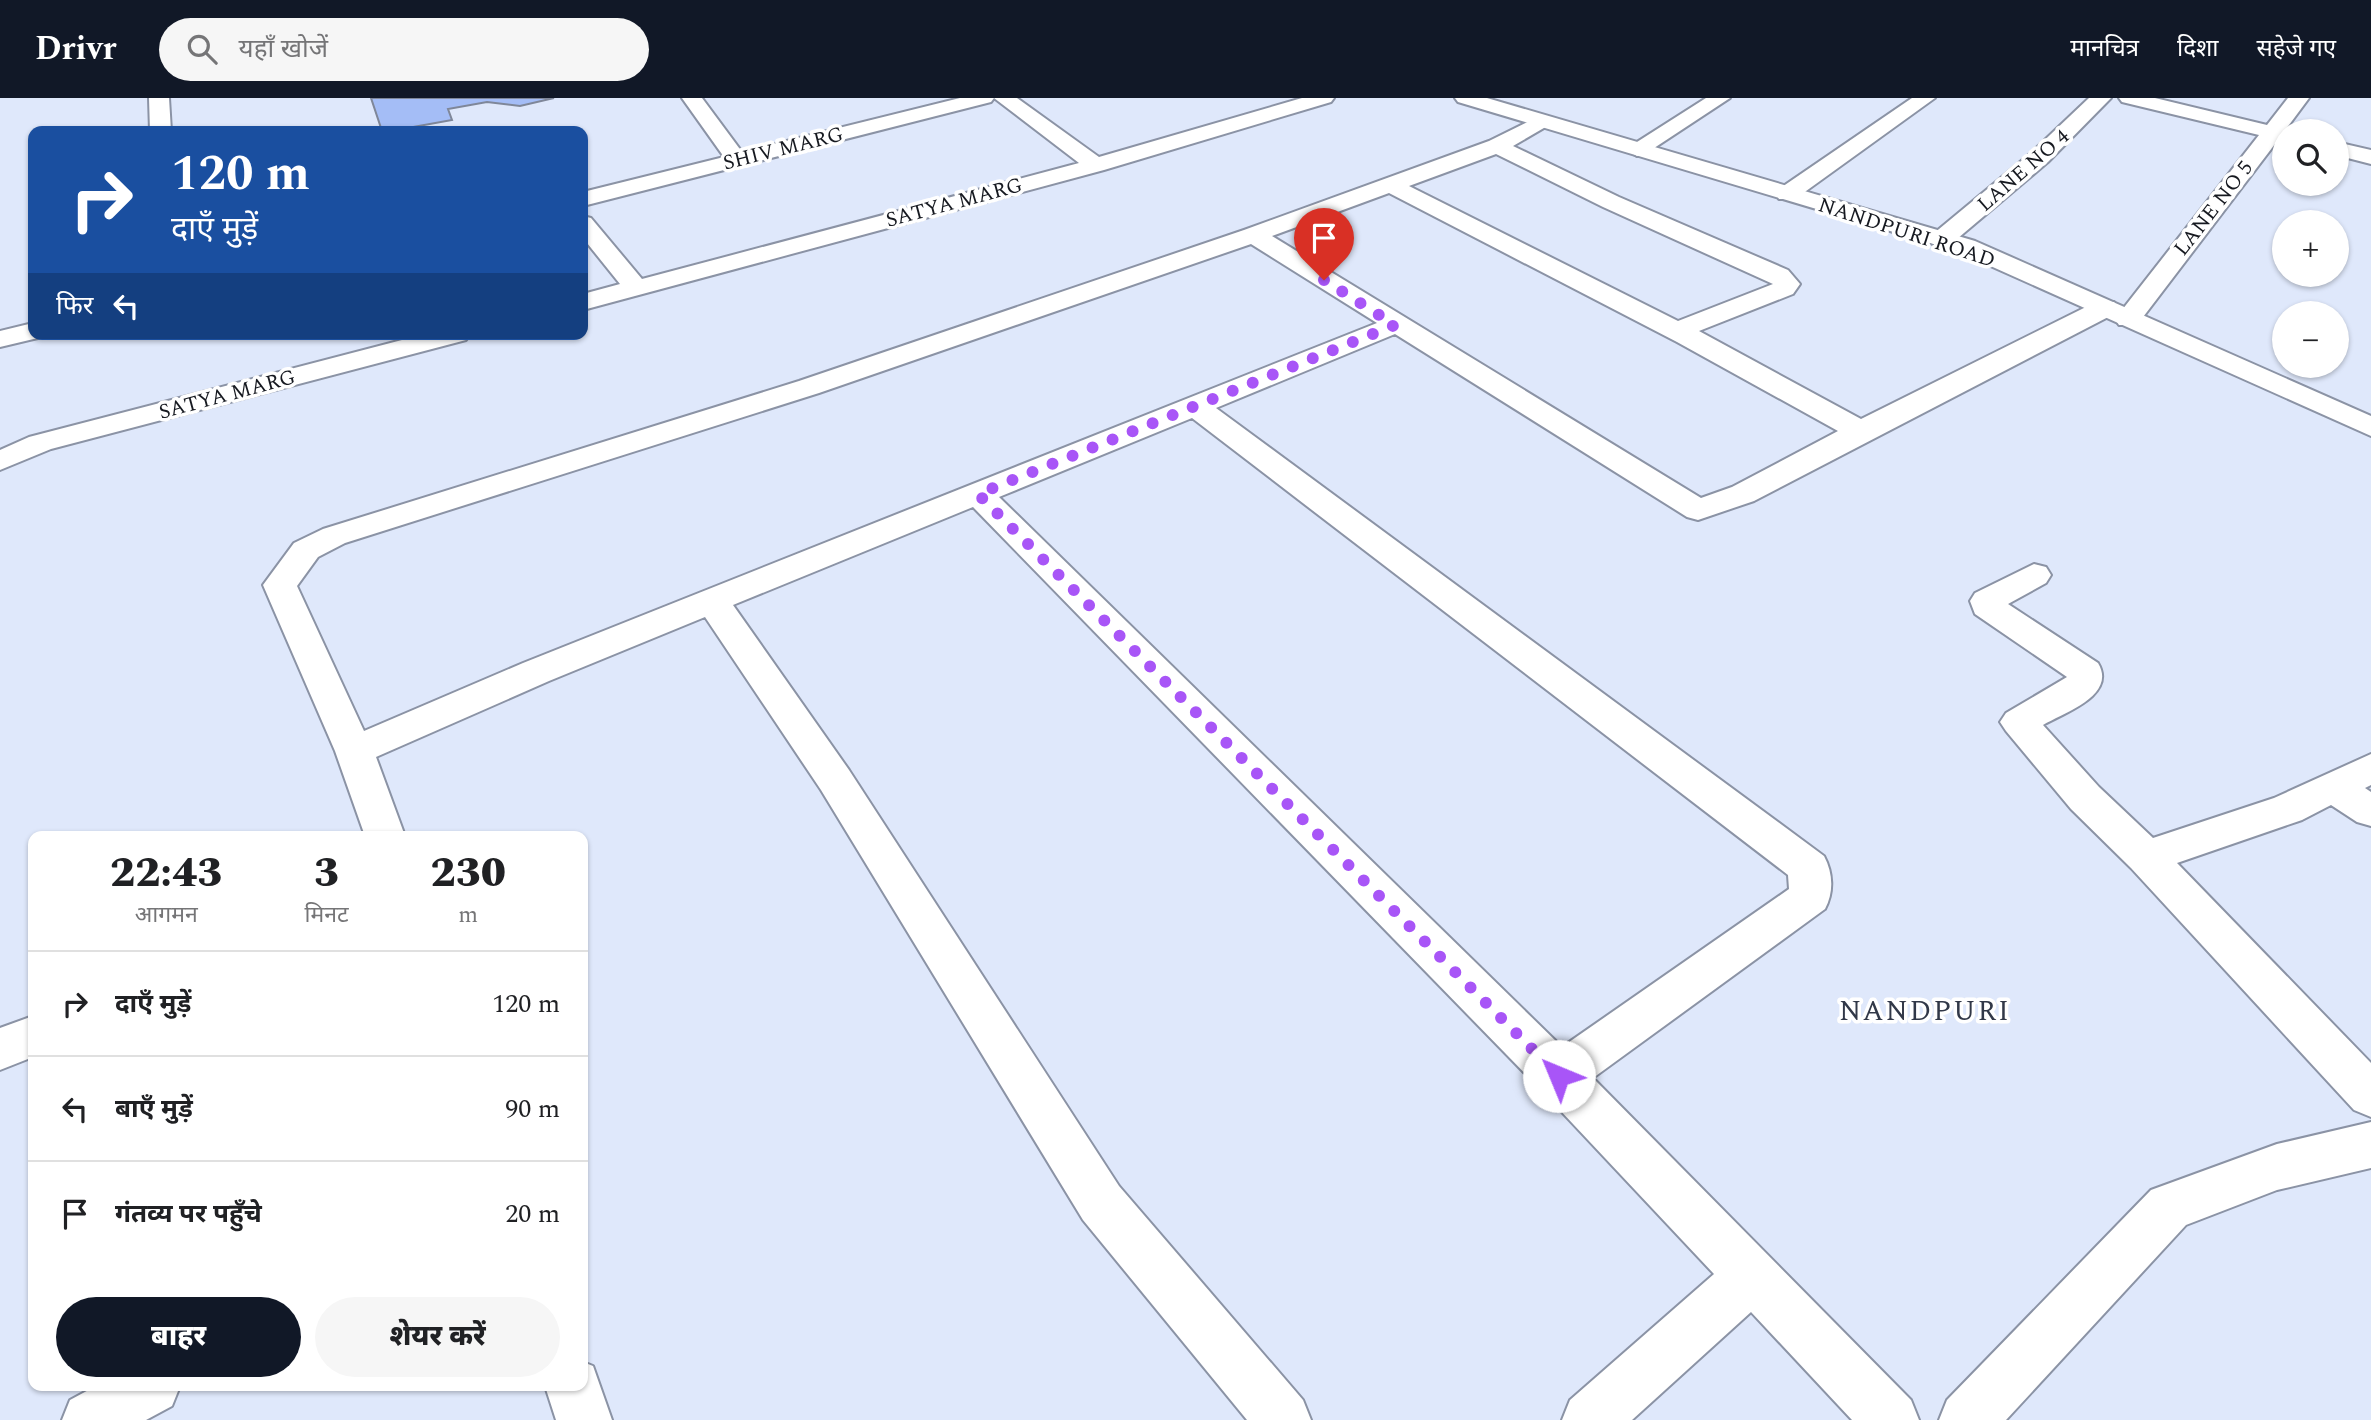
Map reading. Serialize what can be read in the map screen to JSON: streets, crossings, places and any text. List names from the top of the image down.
{
  "streets": {
    "street": [
      "SHIV MARG",
      "LANE NO 4",
      "SATYA MARG",
      "LANE NO 5",
      "NANDPURI ROAD"
    ]
  },
  "crossings": [
    ["LANE NO 4", "NANDPURI ROAD"],
    ["LANE NO 5", "NANDPURI ROAD"]
  ],
  "districts": ["NANDPURI"],
  "page": {
    "header": "Drivr",
    "search": "यहाँ खोजें",
    "nav": ["मानचित्र", "दिशा", "सहेजे गए"],
    "map_buttons": ["+", "−"],
    "turn": ["120 m", "दाएँ मुड़ें"],
    "then": "फिर",
    "eta": [
      "22:43",
      "आगमन",
      "3",
      "मिनट",
      "230",
      "m"
    ],
    "list": [
      {
        "name": "दाएँ मुड़ें",
        "value": "120 m"
      },
      {
        "name": "बाएँ मुड़ें",
        "value": "90 m"
      },
      {
        "name": "गंतव्य पर पहुँचे",
        "value": "20 m"
      }
    ],
    "buttons": ["बाहर", "शेयर करें"]
  }
}
